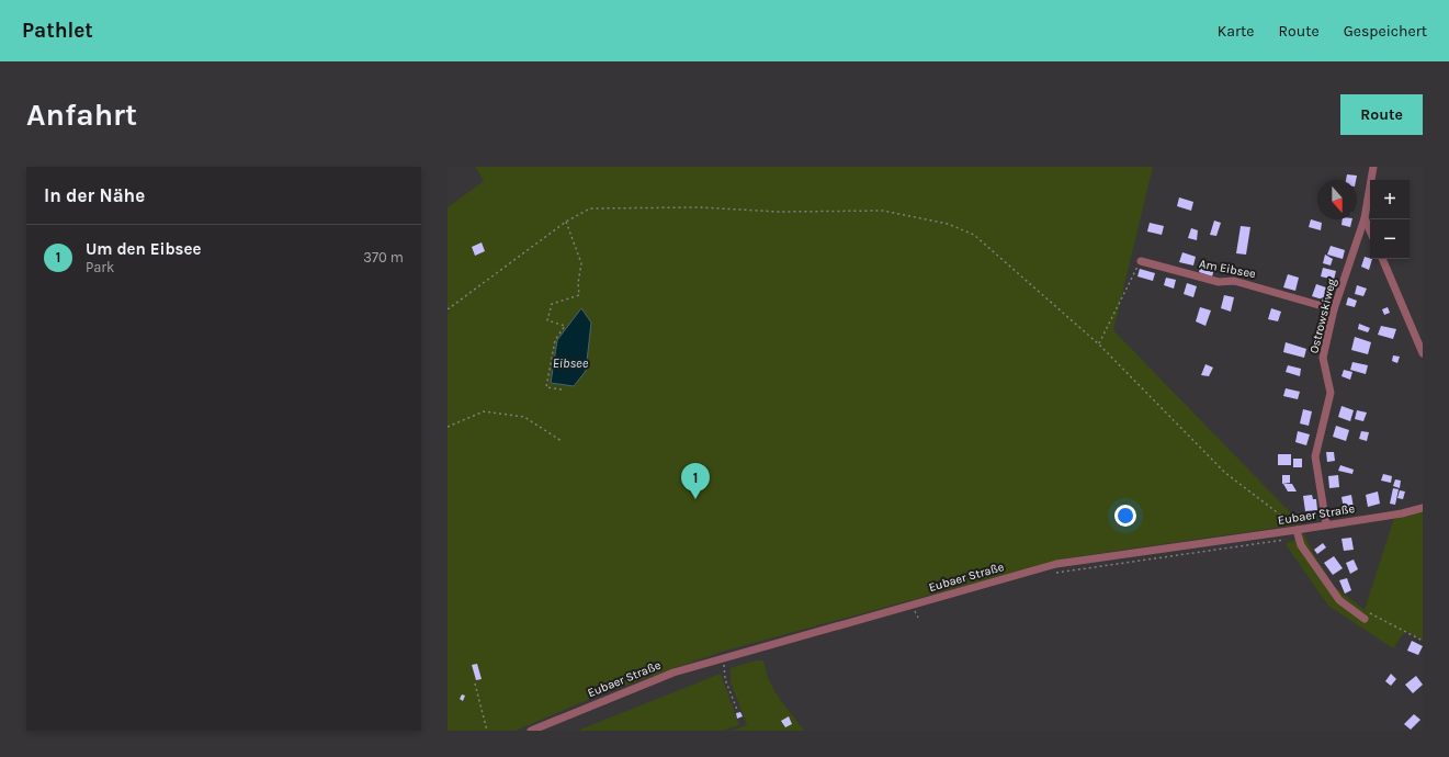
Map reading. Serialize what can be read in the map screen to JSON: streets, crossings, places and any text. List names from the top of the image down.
{
  "streets": {
    "street": ["Am Eibsee", "Ostrowskiweg", "Eubaer Straße"]
  },
  "crossings": [
    ["Am Eibsee", "Ostrowskiweg"],
    ["Ostrowskiweg", "Eubaer Straße"]
  ],
  "water": ["Eibsee"],
  "north": "bottom",
  "page": {
    "header": "Pathlet",
    "nav": ["Karte", "Route", "Gespeichert"],
    "buttons": "Route",
    "title": "Anfahrt",
    "heading": "In der Nähe",
    "map_buttons": ["+", "−"],
    "list": [
      {
        "mark": "1",
        "name": "Um den Eibsee",
        "note": "Park",
        "value": "370 m"
      }
    ],
    "pins": "1"
  }
}
